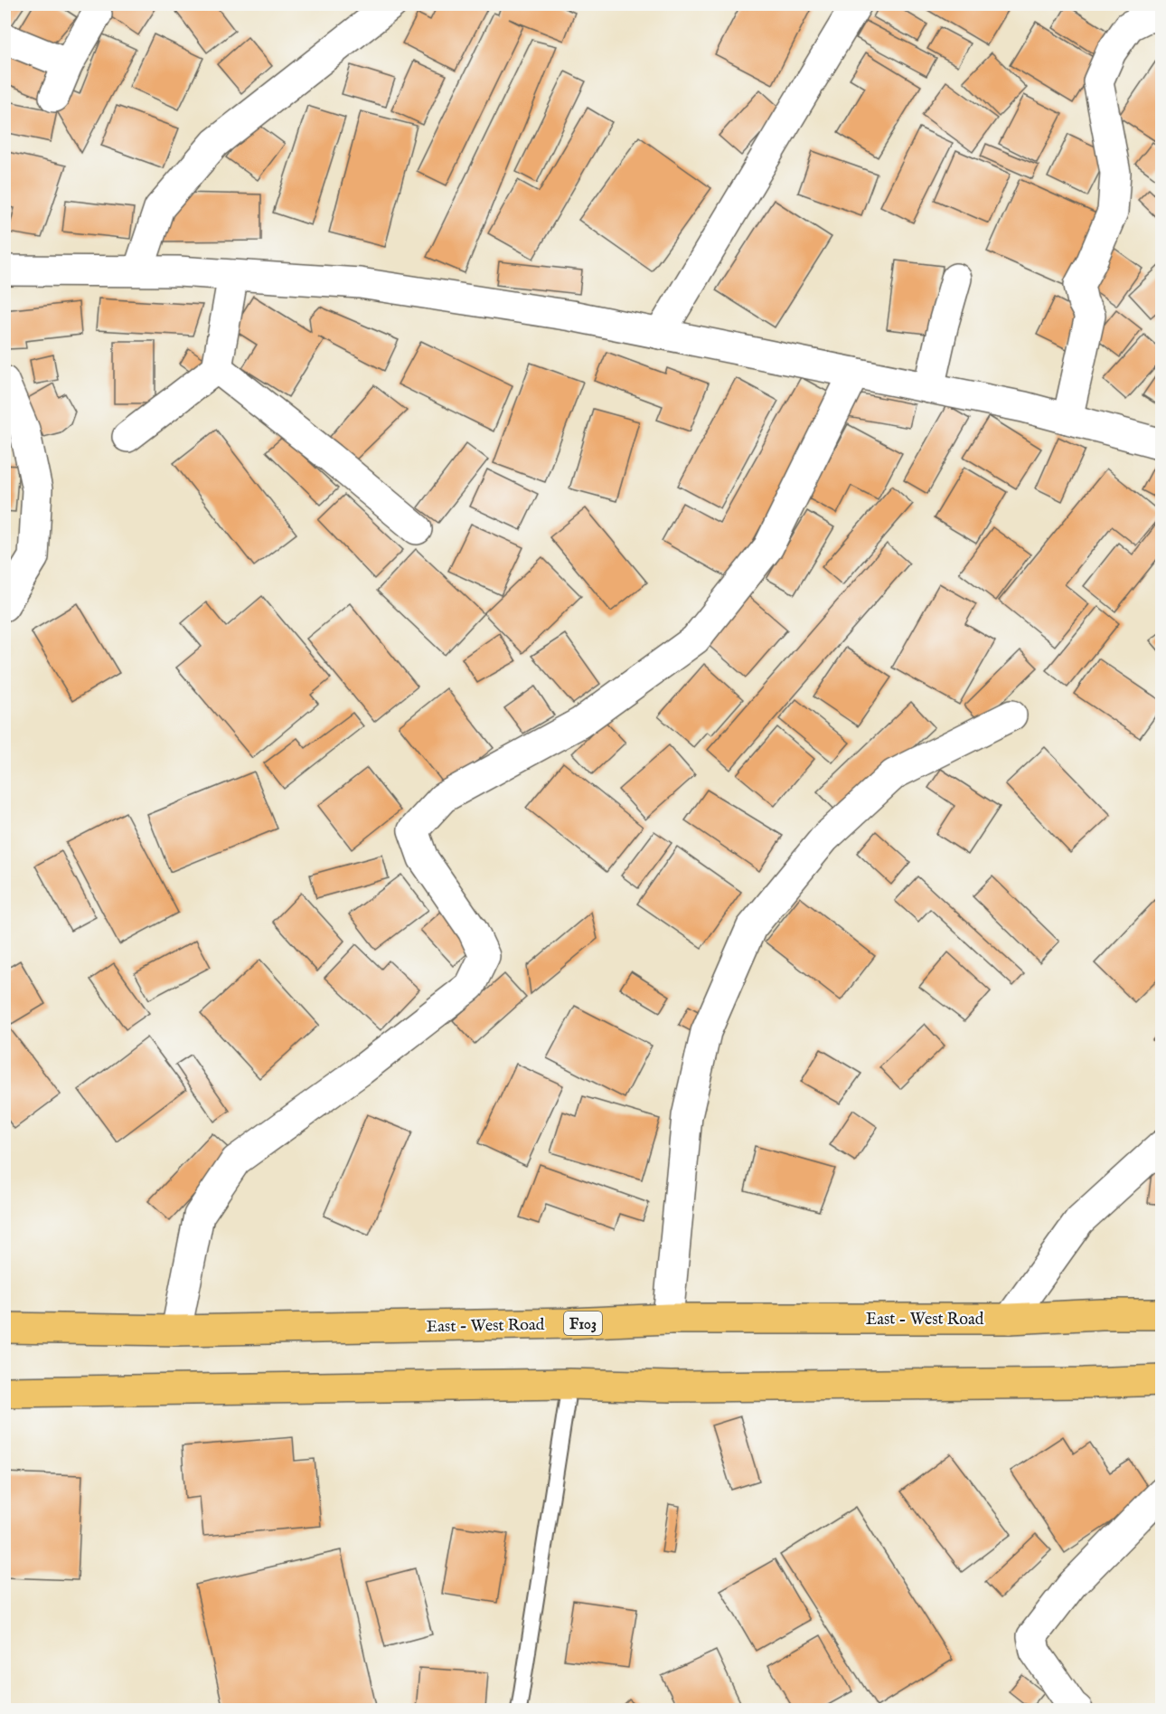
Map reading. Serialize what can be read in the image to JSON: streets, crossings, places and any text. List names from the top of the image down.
{
  "streets": {
    "main road": ["East - West Road", "F103"]
  }
}
